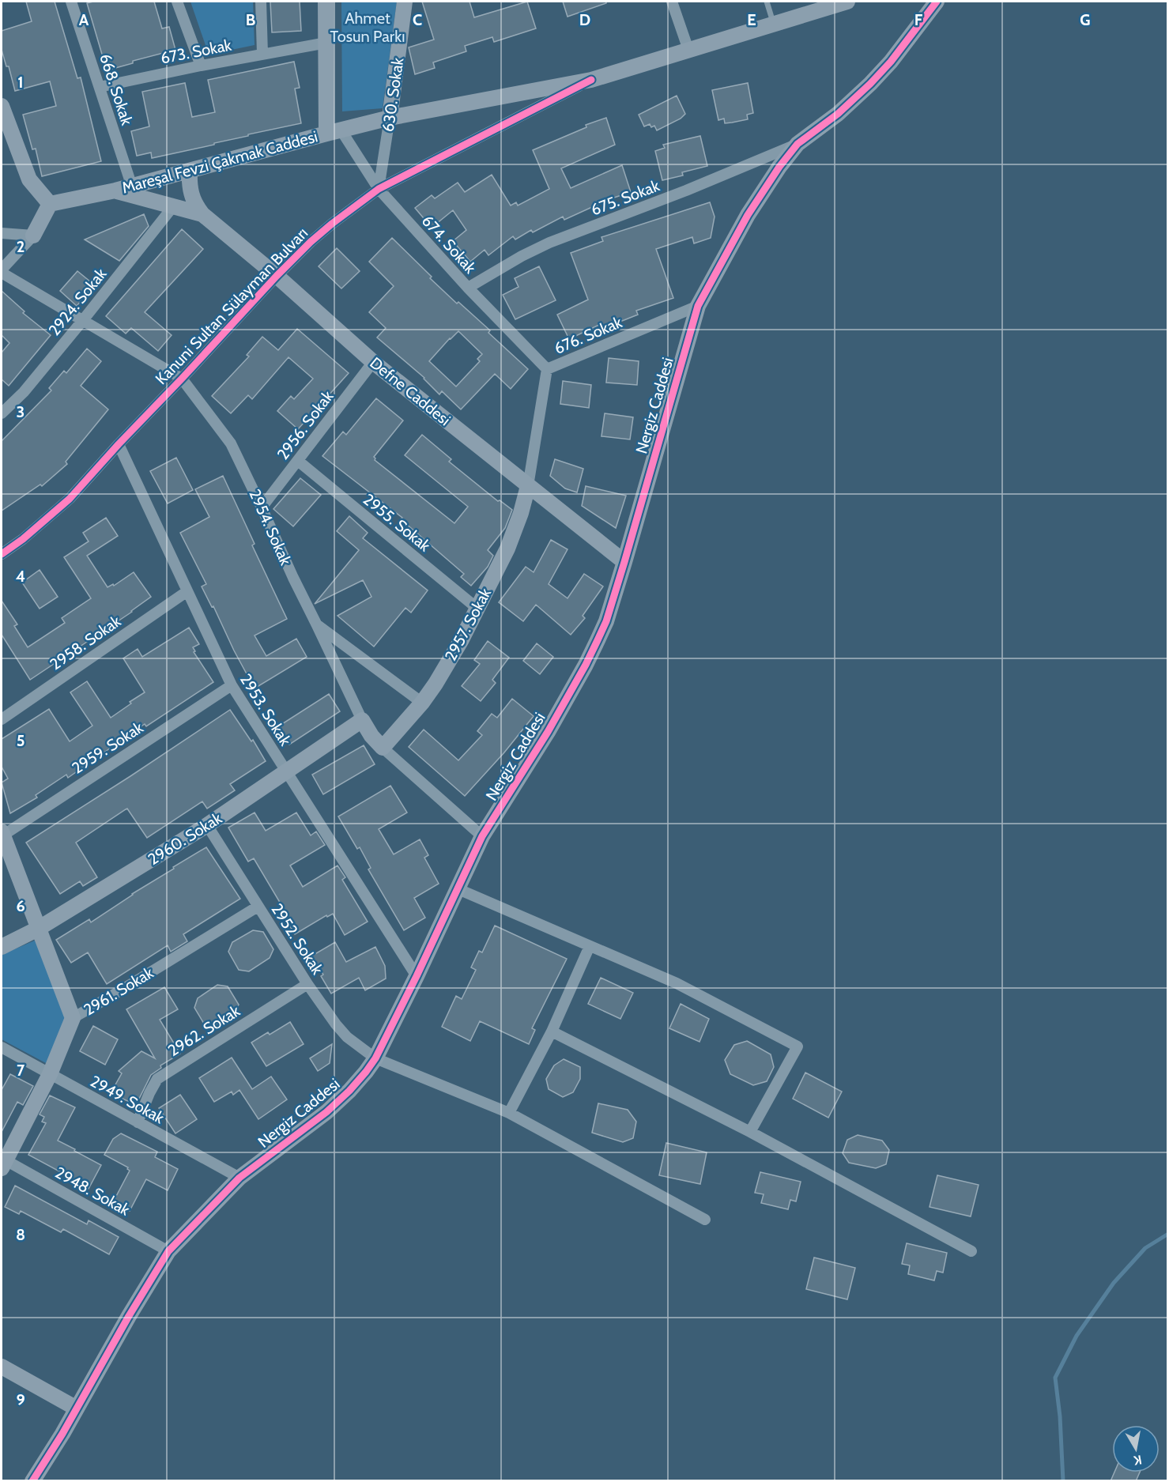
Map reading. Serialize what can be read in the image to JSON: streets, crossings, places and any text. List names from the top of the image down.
{
  "streets": {
    "street": [
      "673. Sokak",
      "668. Sokak",
      "630. Sokak",
      "Mareşal Fevzi Çakmak Caddesi",
      "675. Sokak",
      "674. Sokak",
      "2924. Sokak",
      "Kanuni Sultan Sülayman Bulvarı",
      "676. Sokak",
      "Defne Caddesi",
      "Nergiz Caddesi",
      "2956. Sokak",
      "2955. Sokak",
      "2954. Sokak",
      "2957. Sokak",
      "2958. Sokak",
      "2953. Sokak",
      "2959. Sokak",
      "2960. Sokak",
      "2952. Sokak",
      "2961. Sokak",
      "2962. Sokak",
      "2949. Sokak",
      "2948. Sokak"
    ]
  },
  "crossings": [
    ["673. Sokak", "668. Sokak"],
    ["668. Sokak", "Mareşal Fevzi Çakmak Caddesi"],
    ["630. Sokak", "Mareşal Fevzi Çakmak Caddesi"],
    ["630. Sokak", "674. Sokak"],
    ["630. Sokak", "Kanuni Sultan Sülayman Bulvarı"],
    ["Mareşal Fevzi Çakmak Caddesi", "674. Sokak"],
    ["Mareşal Fevzi Çakmak Caddesi", "Kanuni Sultan Sülayman Bulvarı"],
    ["675. Sokak", "674. Sokak"],
    ["675. Sokak", "Nergiz Caddesi"],
    ["674. Sokak", "Kanuni Sultan Sülayman Bulvarı"],
    ["674. Sokak", "676. Sokak"],
    ["2924. Sokak", "2954. Sokak"],
    ["Kanuni Sultan Sülayman Bulvarı", "Defne Caddesi"],
    ["Kanuni Sultan Sülayman Bulvarı", "2954. Sokak"],
    ["Kanuni Sultan Sülayman Bulvarı", "2953. Sokak"],
    ["676. Sokak", "Defne Caddesi"],
    ["676. Sokak", "Nergiz Caddesi"],
    ["676. Sokak", "2957. Sokak"],
    ["Defne Caddesi", "Nergiz Caddesi"],
    ["Defne Caddesi", "2956. Sokak"],
    ["Defne Caddesi", "2957. Sokak"],
    ["Nergiz Caddesi", "2954. Sokak"],
    ["Nergiz Caddesi", "2953. Sokak"],
    ["Nergiz Caddesi", "2952. Sokak"],
    ["Nergiz Caddesi", "2949. Sokak"],
    ["Nergiz Caddesi", "2948. Sokak"],
    ["2956. Sokak", "2955. Sokak"],
    ["2956. Sokak", "2954. Sokak"],
    ["2955. Sokak", "2957. Sokak"],
    ["2954. Sokak", "2957. Sokak"],
    ["2954. Sokak", "2960. Sokak"],
    ["2958. Sokak", "2953. Sokak"],
    ["2953. Sokak", "2959. Sokak"],
    ["2953. Sokak", "2960. Sokak"],
    ["2960. Sokak", "2952. Sokak"],
    ["2952. Sokak", "2961. Sokak"],
    ["2952. Sokak", "2962. Sokak"],
    ["2961. Sokak", "2949. Sokak"],
    ["2961. Sokak", "2948. Sokak"],
    ["2962. Sokak", "2949. Sokak"]
  ],
  "parks": ["Ahmet Tosun Parkı"],
  "north": "bottom",
  "grid": {
    "columns": [
      "A",
      "B",
      "C",
      "D",
      "E",
      "F",
      "G"
    ],
    "rows": [
      "1",
      "2",
      "3",
      "4",
      "5",
      "6",
      "7",
      "8",
      "9"
    ]
  }
}
